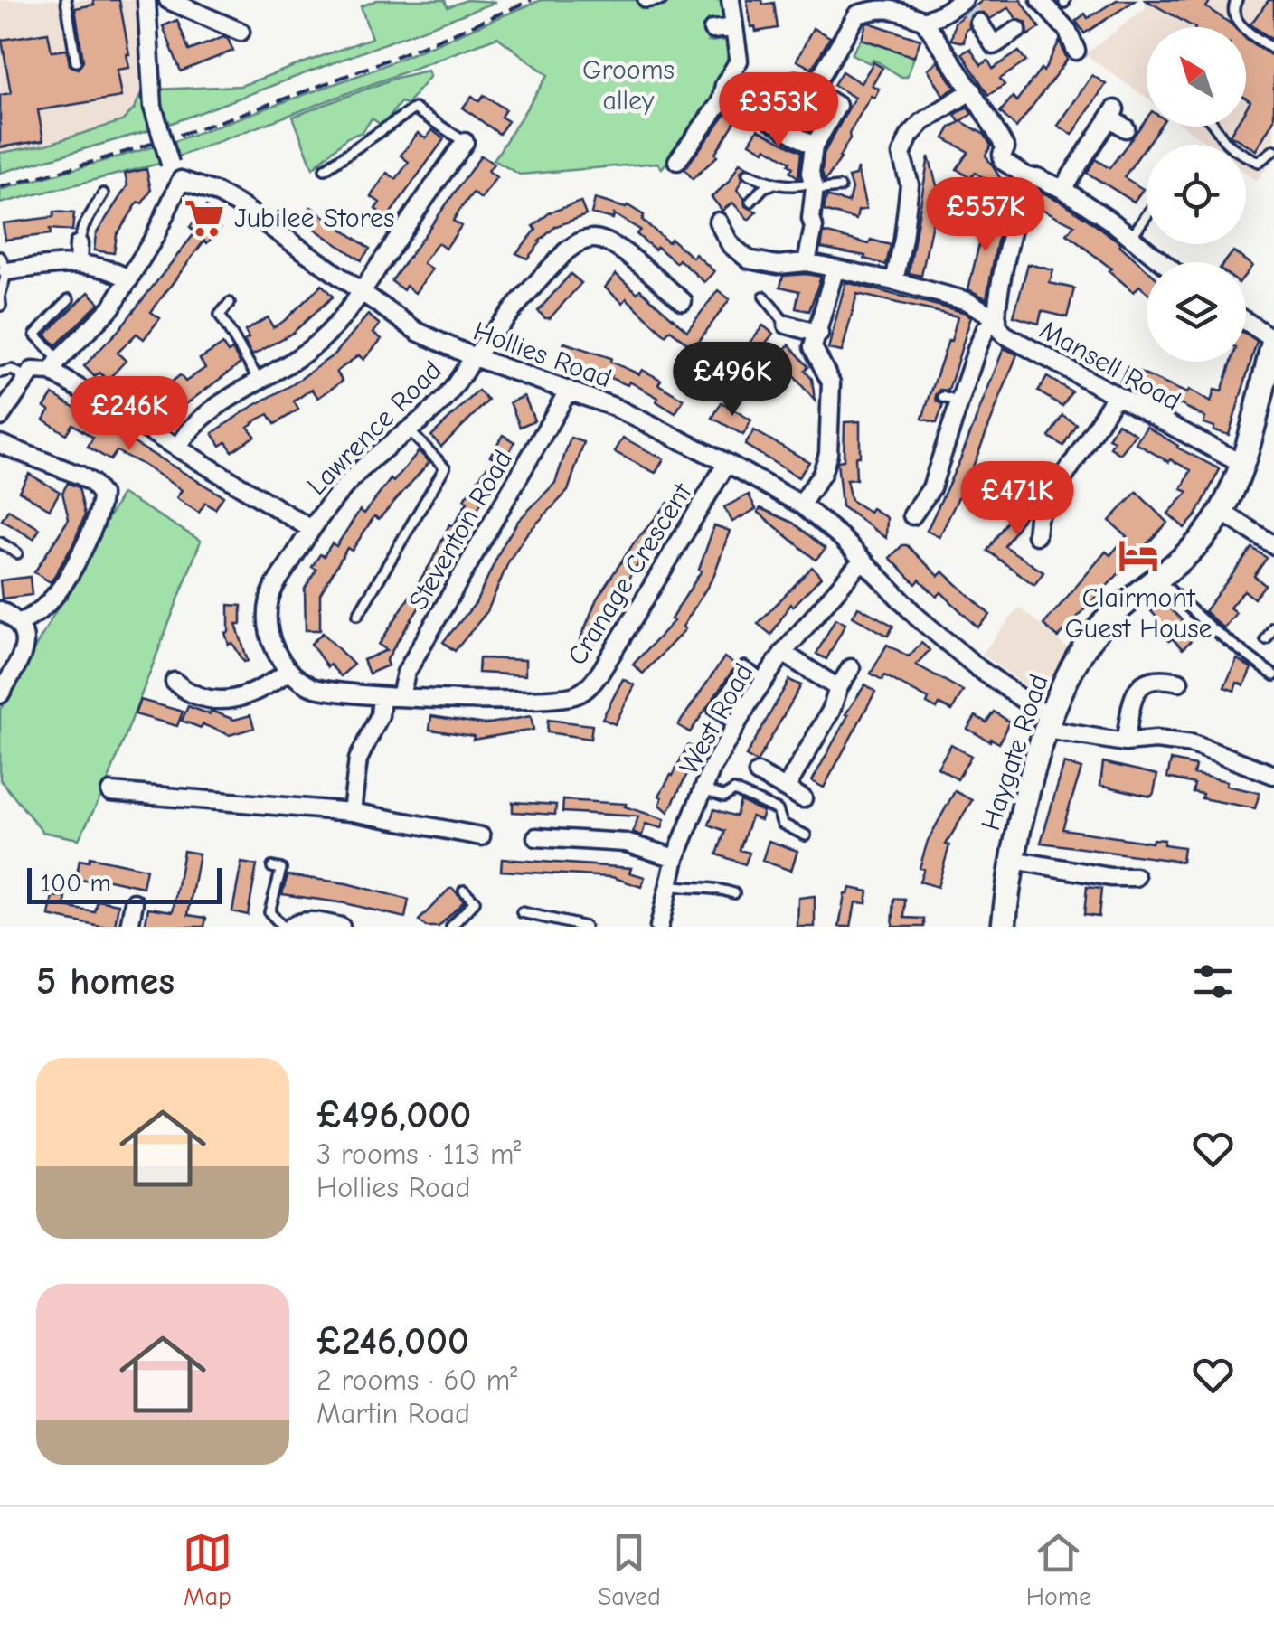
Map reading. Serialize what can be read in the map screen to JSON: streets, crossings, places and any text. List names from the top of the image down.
{
  "streets": {
    "street": [
      "Hollies Road",
      "Mansell Road",
      "Lawrence Road",
      "Steventon Road",
      "Cranage Crescent",
      "West Road",
      "Haygate Road"
    ]
  },
  "crossings": [
    ["Hollies Road", "Lawrence Road"],
    ["Hollies Road", "Steventon Road"],
    ["Hollies Road", "Cranage Crescent"],
    ["Hollies Road", "West Road"],
    ["Hollies Road", "Haygate Road"],
    ["Mansell Road", "Haygate Road"],
    ["Steventon Road", "Cranage Crescent"]
  ],
  "parks": ["Grooms alley"],
  "places": {
    "supermarket": ["Jubilee Stores"],
    "hotel": ["Clairmont Guest House"]
  },
  "scale_bar": "100 m",
  "north": "top left",
  "page": {
    "price": [
      "£353K",
      "£557K",
      "£496K",
      "£246K",
      "£471K"
    ],
    "scale": "100 m",
    "heading": "5 homes",
    "list": [
      {
        "name": "£496,000",
        "note": "3 rooms · 113 m² · Hollies Road"
      },
      {
        "name": "£246,000",
        "note": "2 rooms · 60 m² · Martin Road"
      }
    ],
    "tabs": ["Map", "Saved", "Home"]
  }
}
